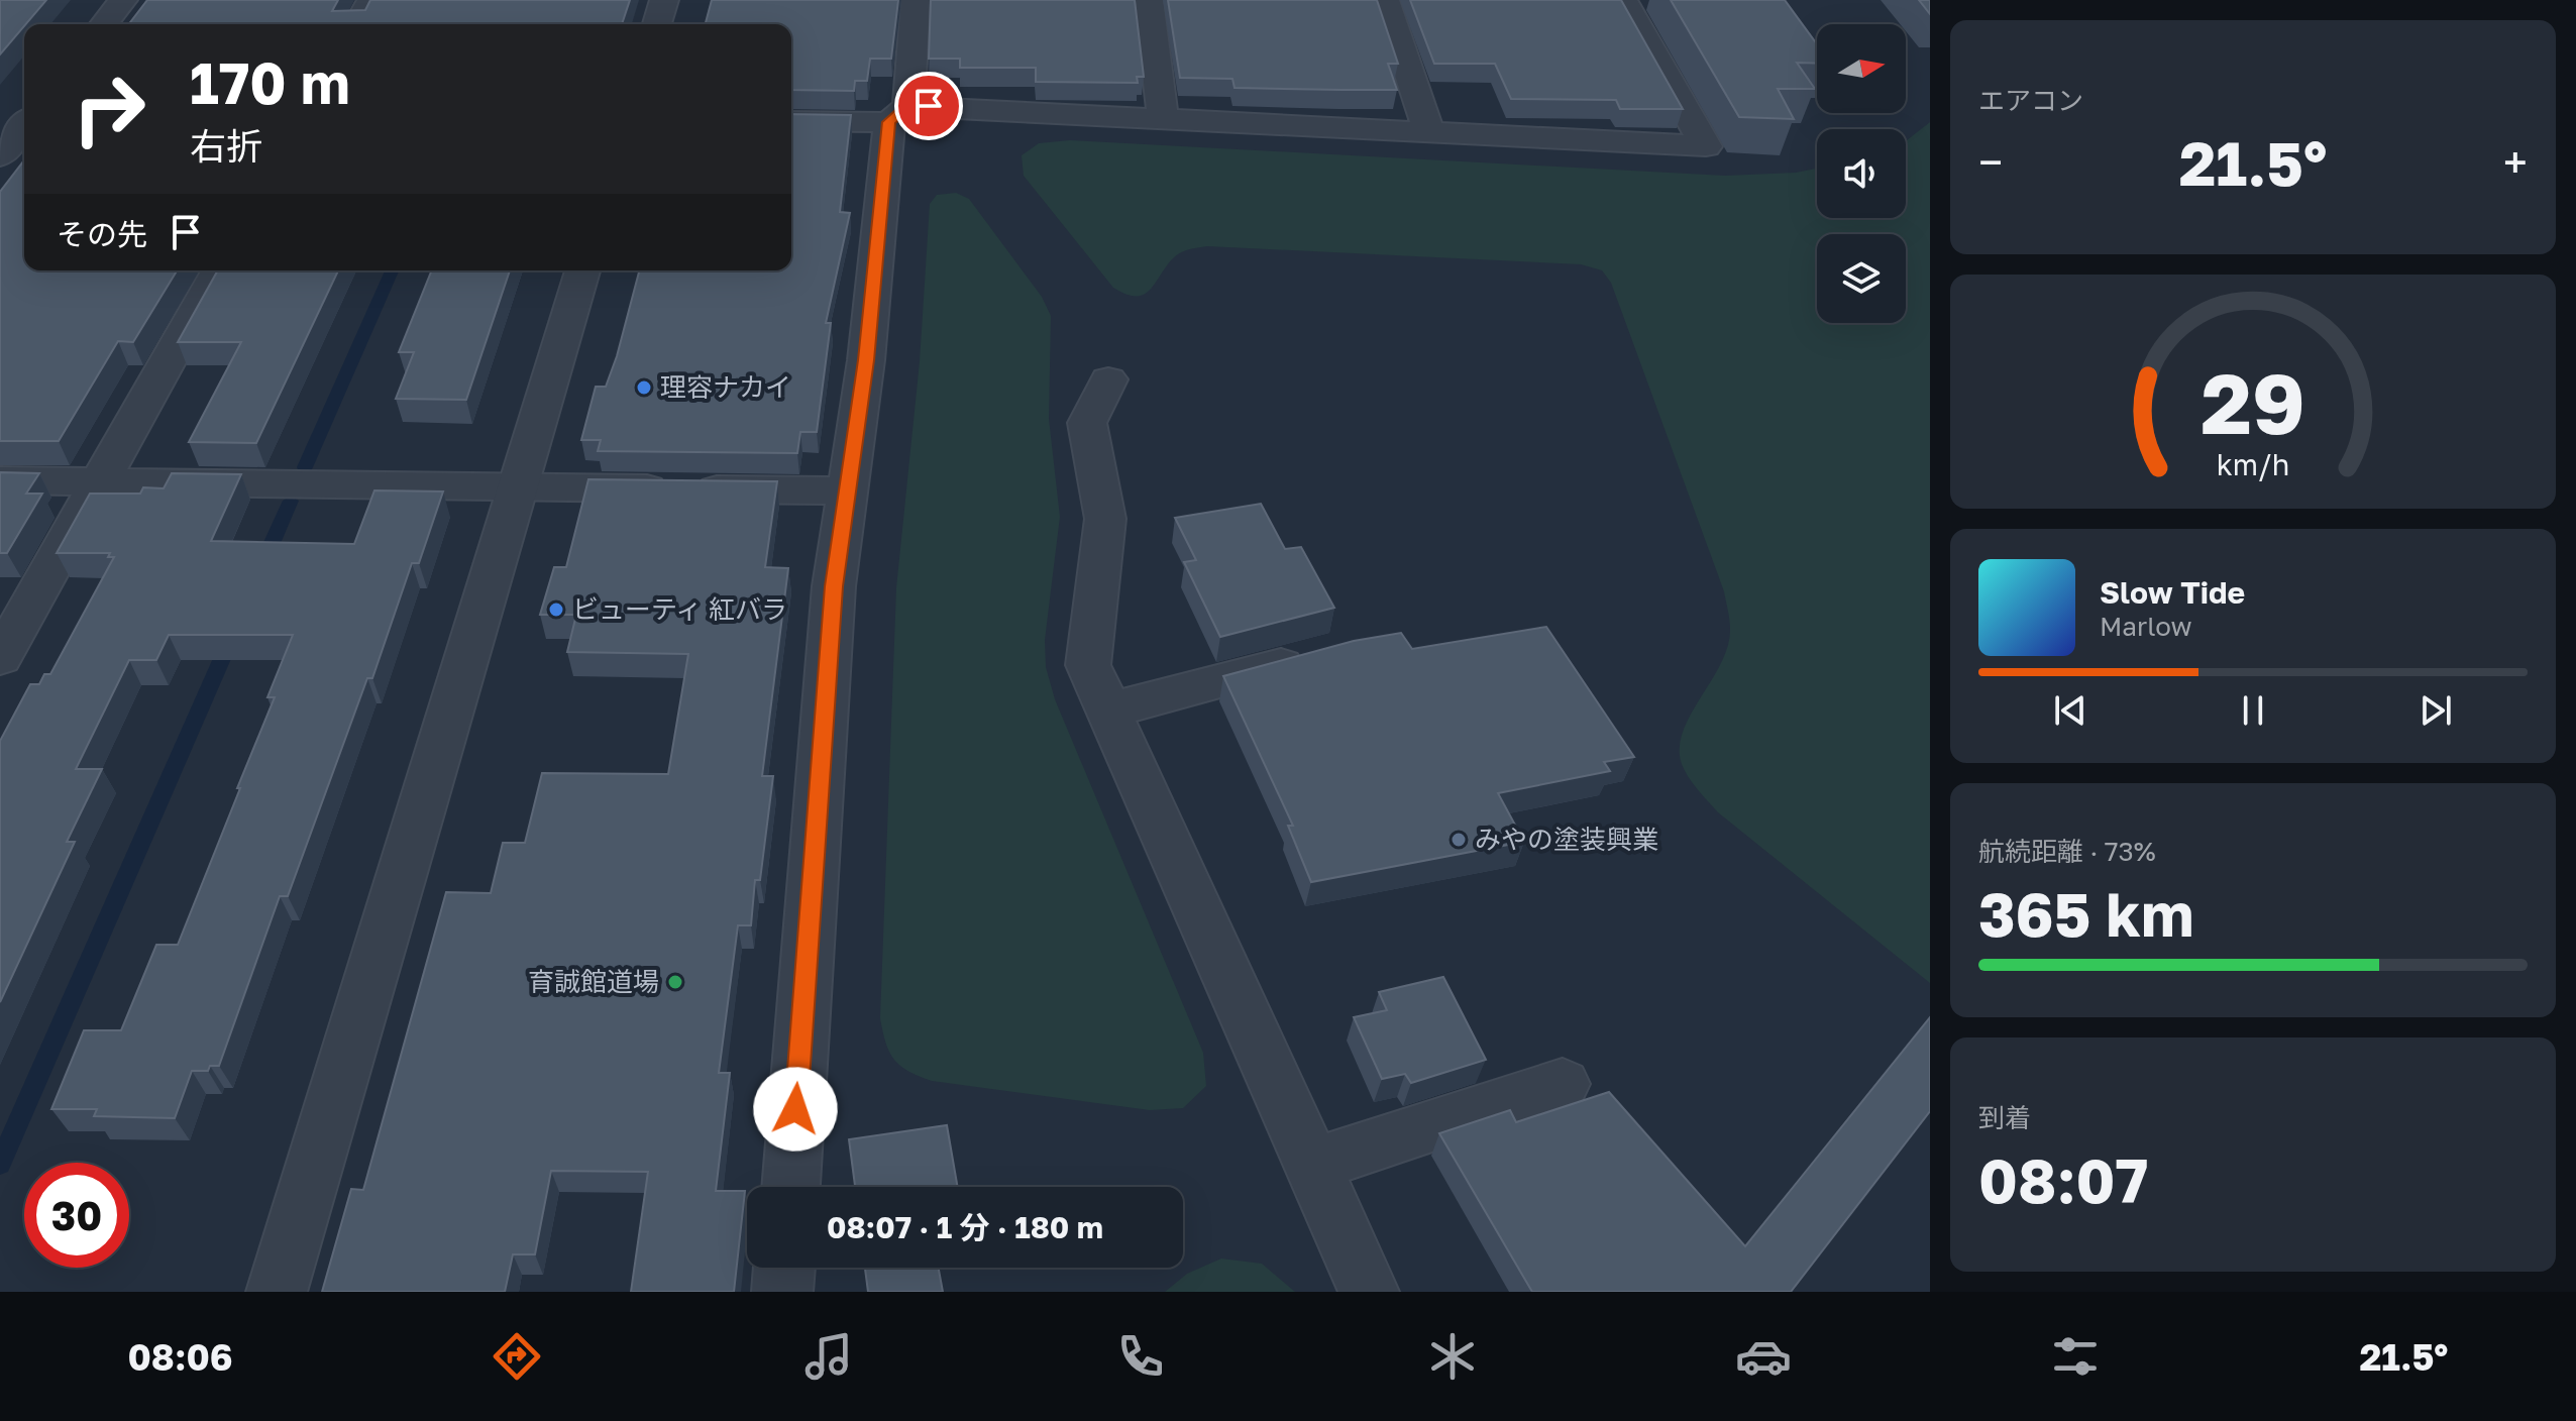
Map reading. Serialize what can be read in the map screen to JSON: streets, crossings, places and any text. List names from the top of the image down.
{
  "places": [
    "理容ナカイ",
    "ビューティ 紅バラ",
    "みやの塗装興業",
    "育誠館道場"
  ],
  "north": "right",
  "page": {
    "tile": [
      "エアコン",
      ["航続距離 · 73%", "365 km"],
      ["到着", "08:07"]
    ],
    "turn": ["170 m", "右折"],
    "heat": ["−", "21.5°", "+"],
    "then": "その先",
    "song": ["Slow Tide", "Marlow"],
    "limit": "30",
    "trip": "08:07 · 1 分 · 180 m",
    "tabs": ["08:06", "21.5°"],
    "gauge": ["29", "km/h"]
  }
}
